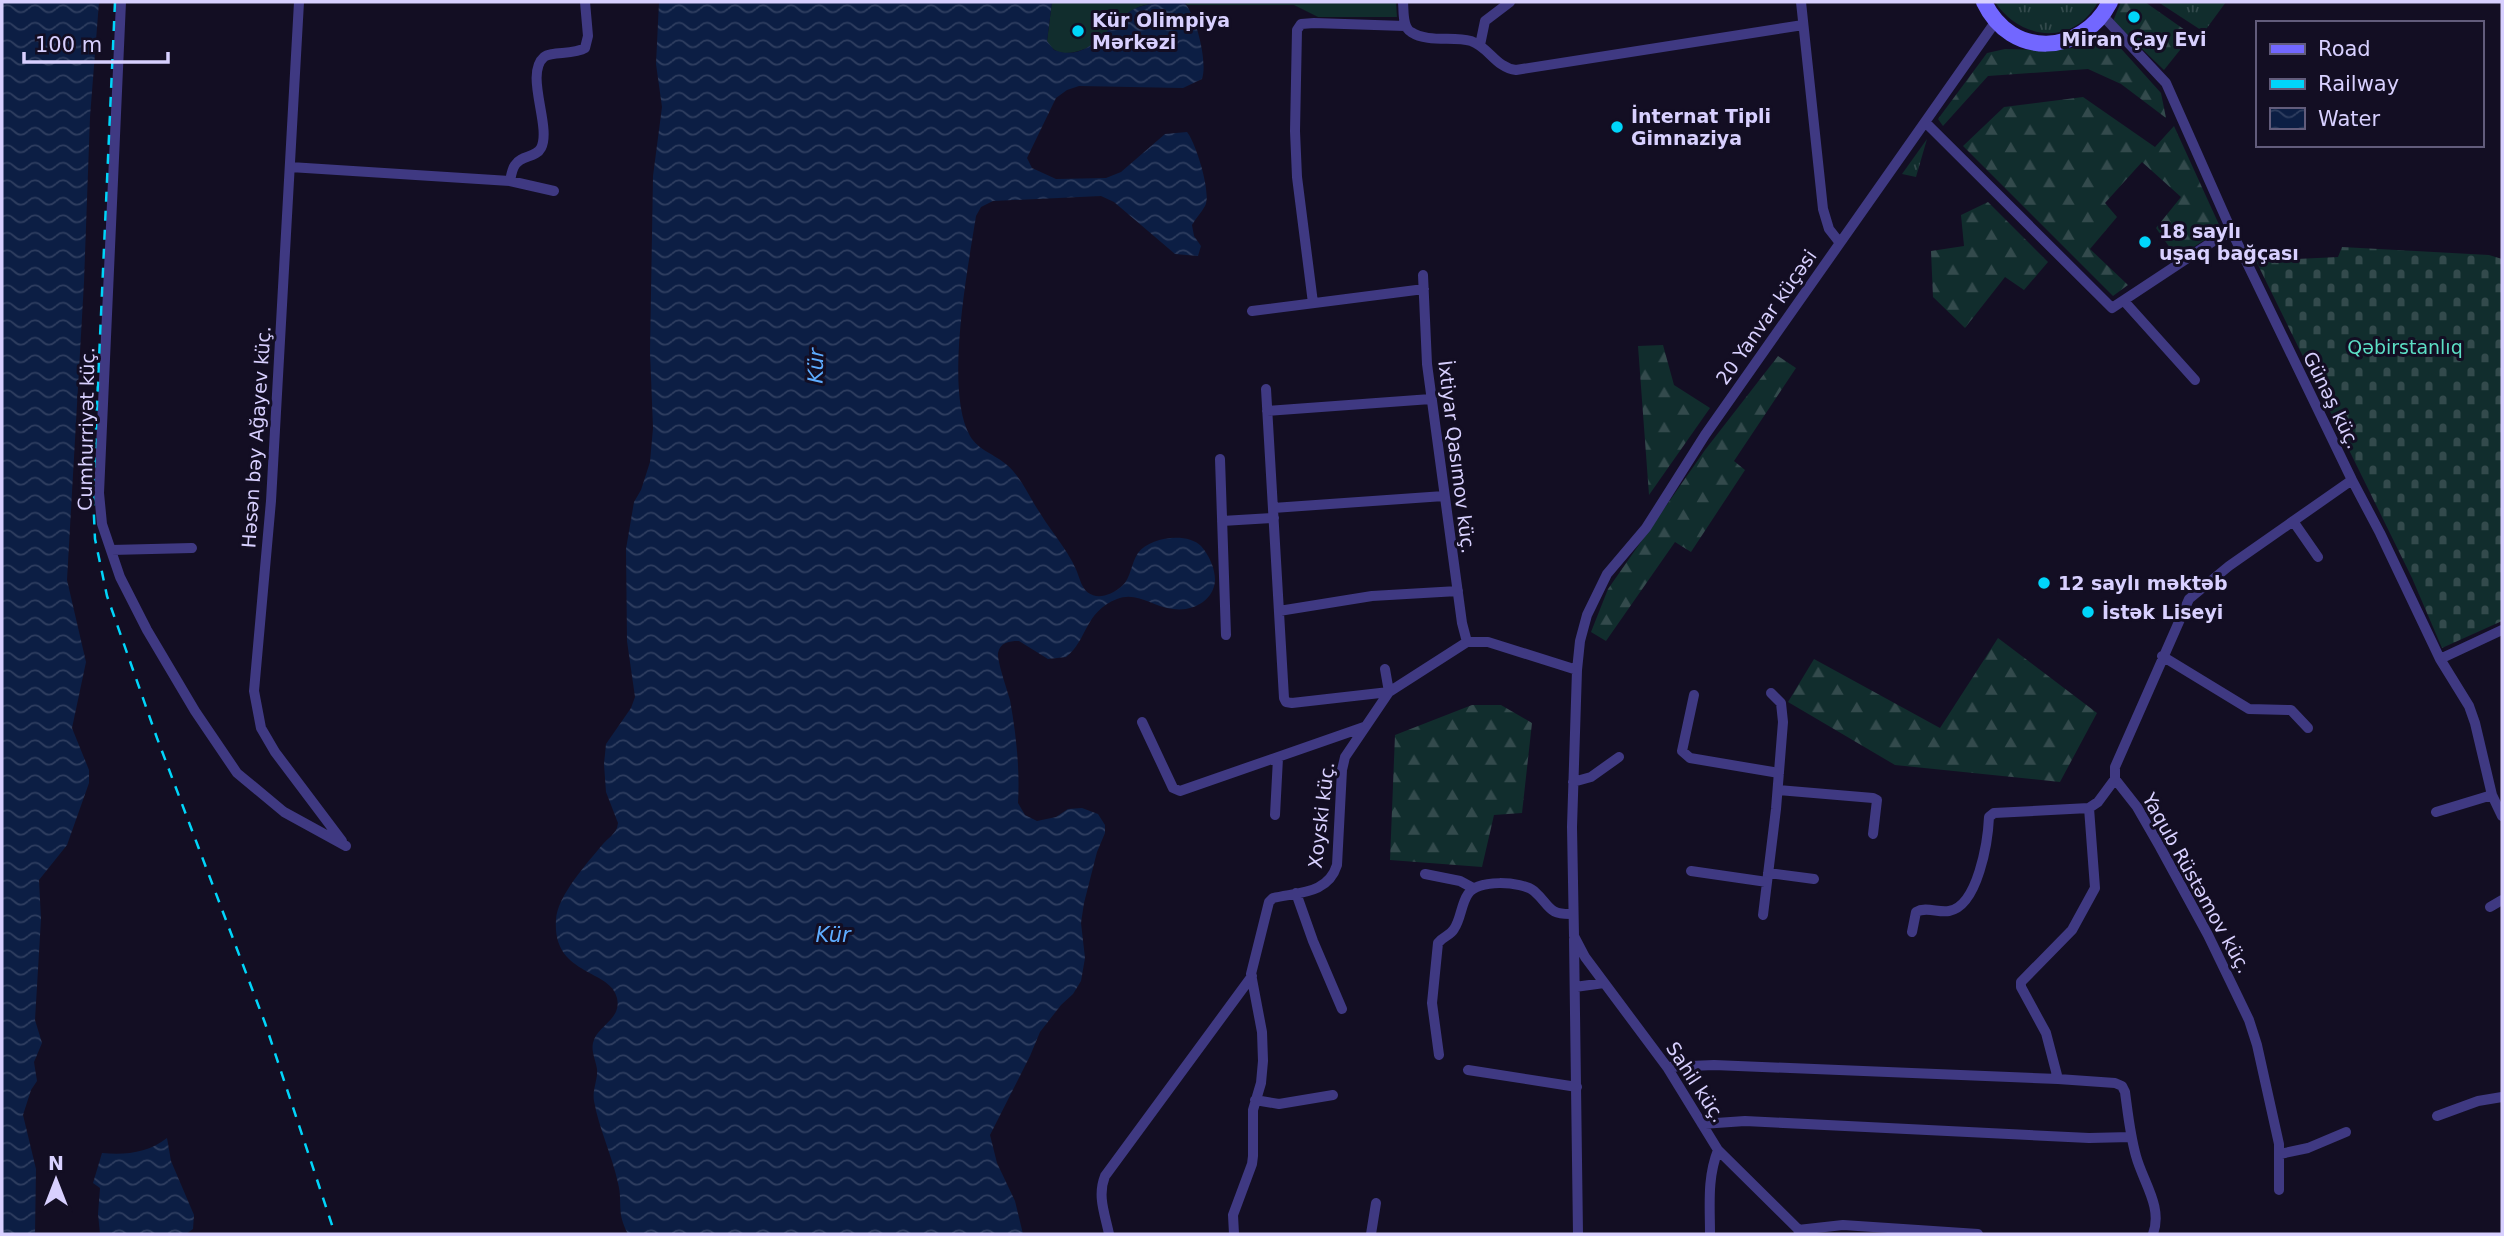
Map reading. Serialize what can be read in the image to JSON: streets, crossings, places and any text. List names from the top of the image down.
{
  "streets": {
    "street": [
      "20 Yanvar küçəsi",
      "Günəş küç.",
      "Cumhurriyət küç.",
      "Həsən bəy Ağayev küç.",
      "İxtiyar Qasımov küç.",
      "Xoyski küç.",
      "Yaqub Rüstəmov küç.",
      "Sahil küç."
    ]
  },
  "crossings": [
    ["20 Yanvar küçəsi", "Sahil küç."],
    ["Cumhurriyət küç.", "Həsən bəy Ağayev küç."],
    ["İxtiyar Qasımov küç.", "Xoyski küç."]
  ],
  "water": ["Kür"],
  "parks": ["Qəbirstanlıq"],
  "places": [
    "Miran Çay Evi",
    "Kür Olimpiya Mərkəzi",
    "İnternat Tipli Gimnaziya",
    "18 saylı uşaq bağçası",
    "12 saylı məktəb",
    "İstək Liseyi"
  ],
  "legend": ["Road", "Railway", "Water"],
  "scale_bar": "100 m",
  "north": "top"
}
